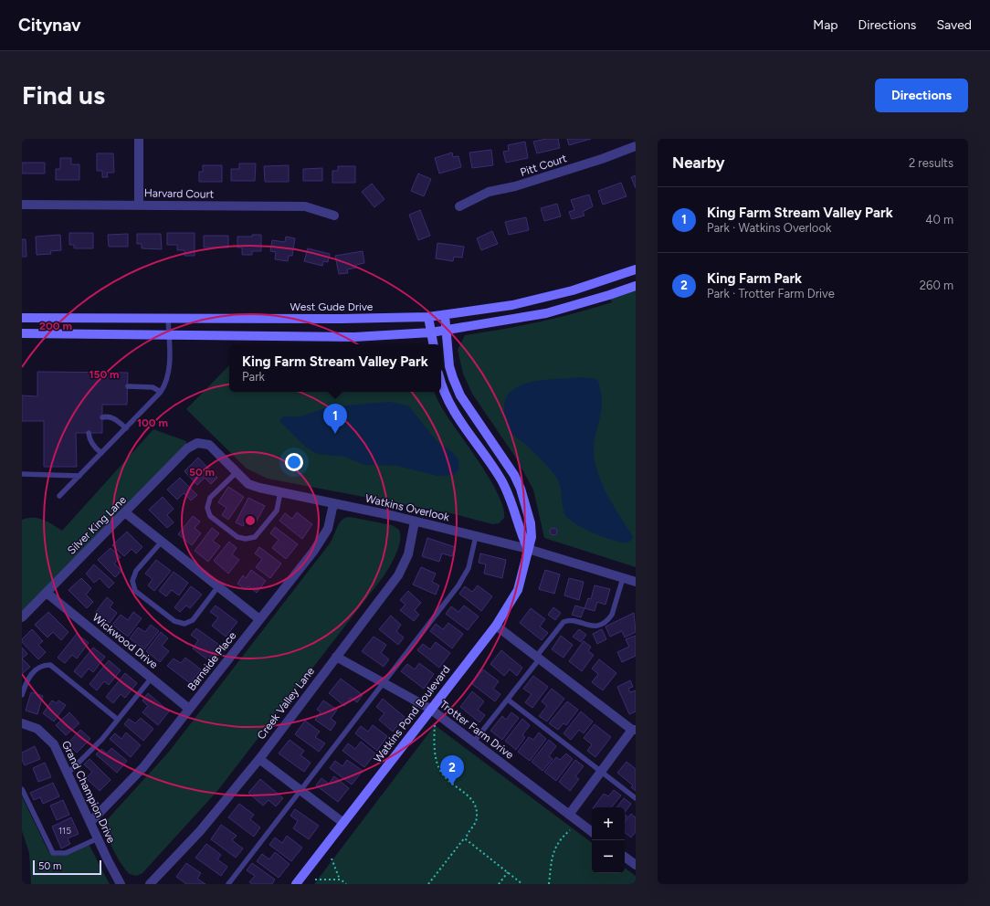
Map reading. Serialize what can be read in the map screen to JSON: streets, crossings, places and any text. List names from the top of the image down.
{
  "streets": {
    "main road": ["West Gude Drive", "Watkins Pond Boulevard"],
    "street": [
      "Pitt Court",
      "Harvard Court",
      "Watkins Overlook",
      "Silver King Lane",
      "Wickwood Drive",
      "Barnside Place",
      "Creek Valley Lane",
      "Trotter Farm Drive",
      "Grand Champion Drive"
    ]
  },
  "crossings": [
    ["West Gude Drive", "Watkins Pond Boulevard"],
    ["Watkins Overlook", "Silver King Lane"],
    ["Watkins Overlook", "Barnside Place"],
    ["Watkins Overlook", "Creek Valley Lane"],
    ["Watkins Overlook", "Watkins Pond Boulevard"],
    ["Silver King Lane", "Wickwood Drive"],
    ["Wickwood Drive", "Barnside Place"],
    ["Barnside Place", "Grand Champion Drive"],
    ["Creek Valley Lane", "Trotter Farm Drive"],
    ["Watkins Pond Boulevard", "Trotter Farm Drive"]
  ],
  "house_numbers": ["115"],
  "scale_bar": "50 m",
  "page": {
    "header": "Citynav",
    "nav": ["Map", "Directions", "Saved"],
    "buttons": "Directions",
    "title": "Find us",
    "heading": ["Nearby", "2 results"],
    "list": [
      {
        "mark": "1",
        "name": "King Farm Stream Valley Park",
        "note": "Park · Watkins Overlook",
        "value": "40 m"
      },
      {
        "mark": "2",
        "name": "King Farm Park",
        "note": "Park · Trotter Farm Drive",
        "value": "260 m"
      }
    ],
    "popup": ["King Farm Stream Valley Park", "Park"],
    "pins": ["1", "2"],
    "map_buttons": ["+", "−"],
    "scale": "50 m"
  },
  "rings": [
    "200 m",
    "150 m",
    "100 m",
    "50 m"
  ]
}
